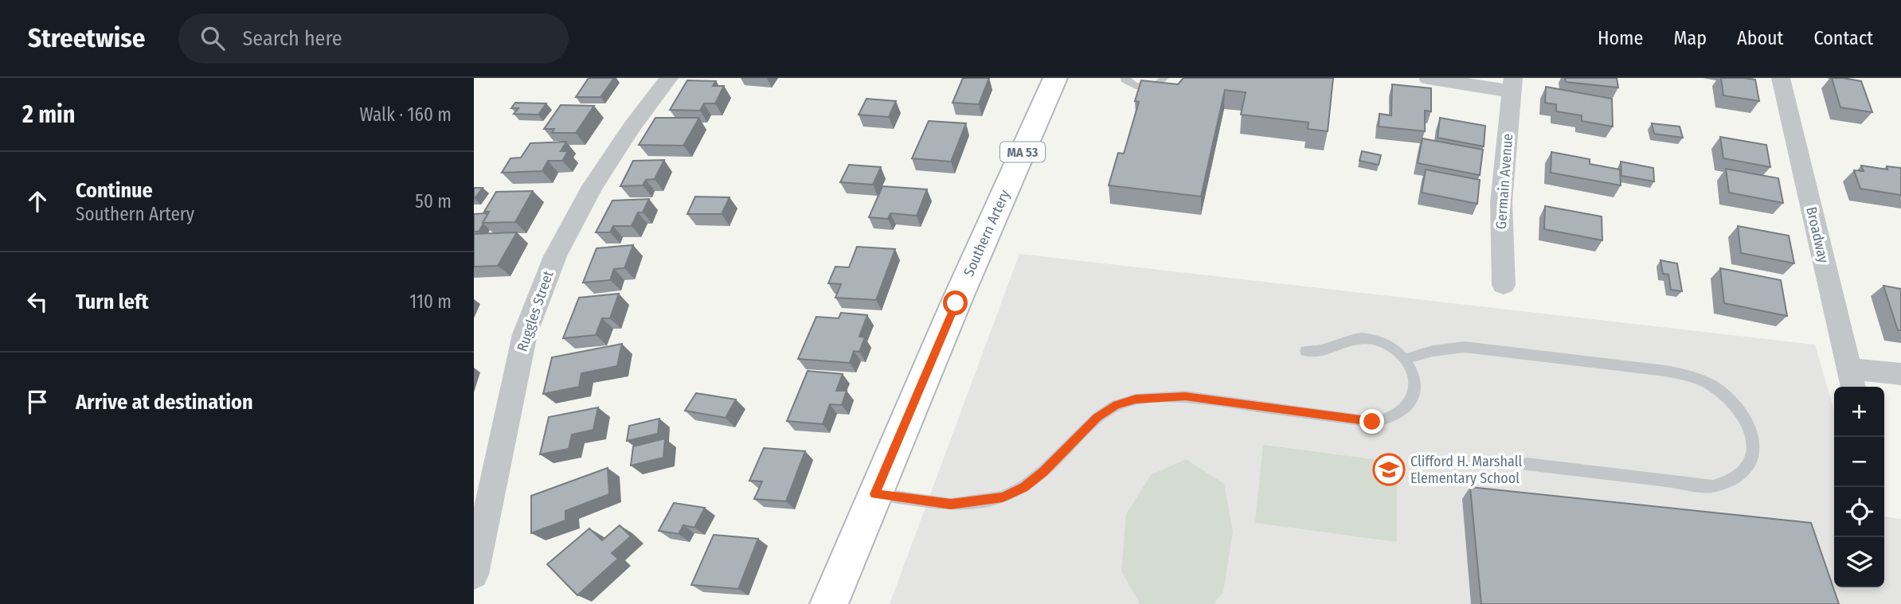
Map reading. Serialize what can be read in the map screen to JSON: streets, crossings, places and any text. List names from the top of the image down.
{
  "streets": {
    "main road": ["MA 53", "Southern Artery"],
    "street": ["Germain Avenue", "Broadway", "Ruggles Street"]
  },
  "places": {
    "school or university": ["Clifford H. Marshall Elementary School"]
  },
  "page": {
    "header": "Streetwise",
    "search": "Search here",
    "nav": [
      "Home",
      "Map",
      "About",
      "Contact"
    ],
    "heading": ["2 min", "Walk · 160 m"],
    "list": [
      ["Continue", "Southern Artery", "50 m"],
      ["Turn left", "110 m"],
      "Arrive at destination"
    ],
    "map_buttons": ["+", "−"]
  }
}
